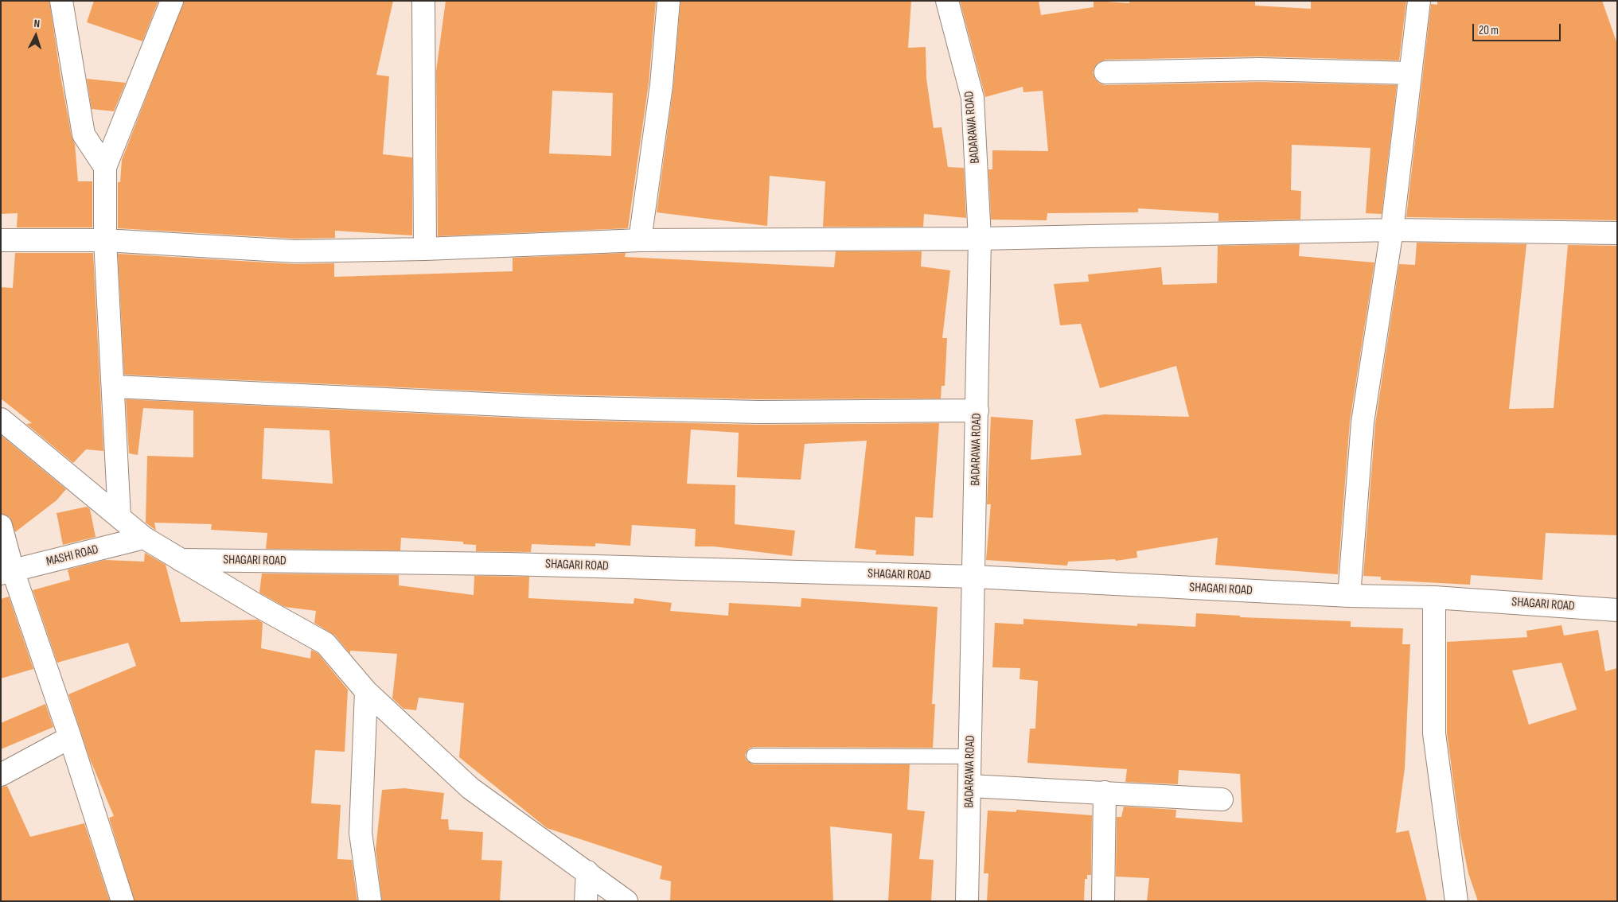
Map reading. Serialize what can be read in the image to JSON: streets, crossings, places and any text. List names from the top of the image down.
{
  "streets": {
    "street": ["BADARAWA ROAD", "MASHI ROAD", "SHAGARI ROAD"]
  },
  "crossings": [
    ["BADARAWA ROAD", "SHAGARI ROAD"]
  ],
  "scale_bar": "20 m",
  "north": "top"
}
